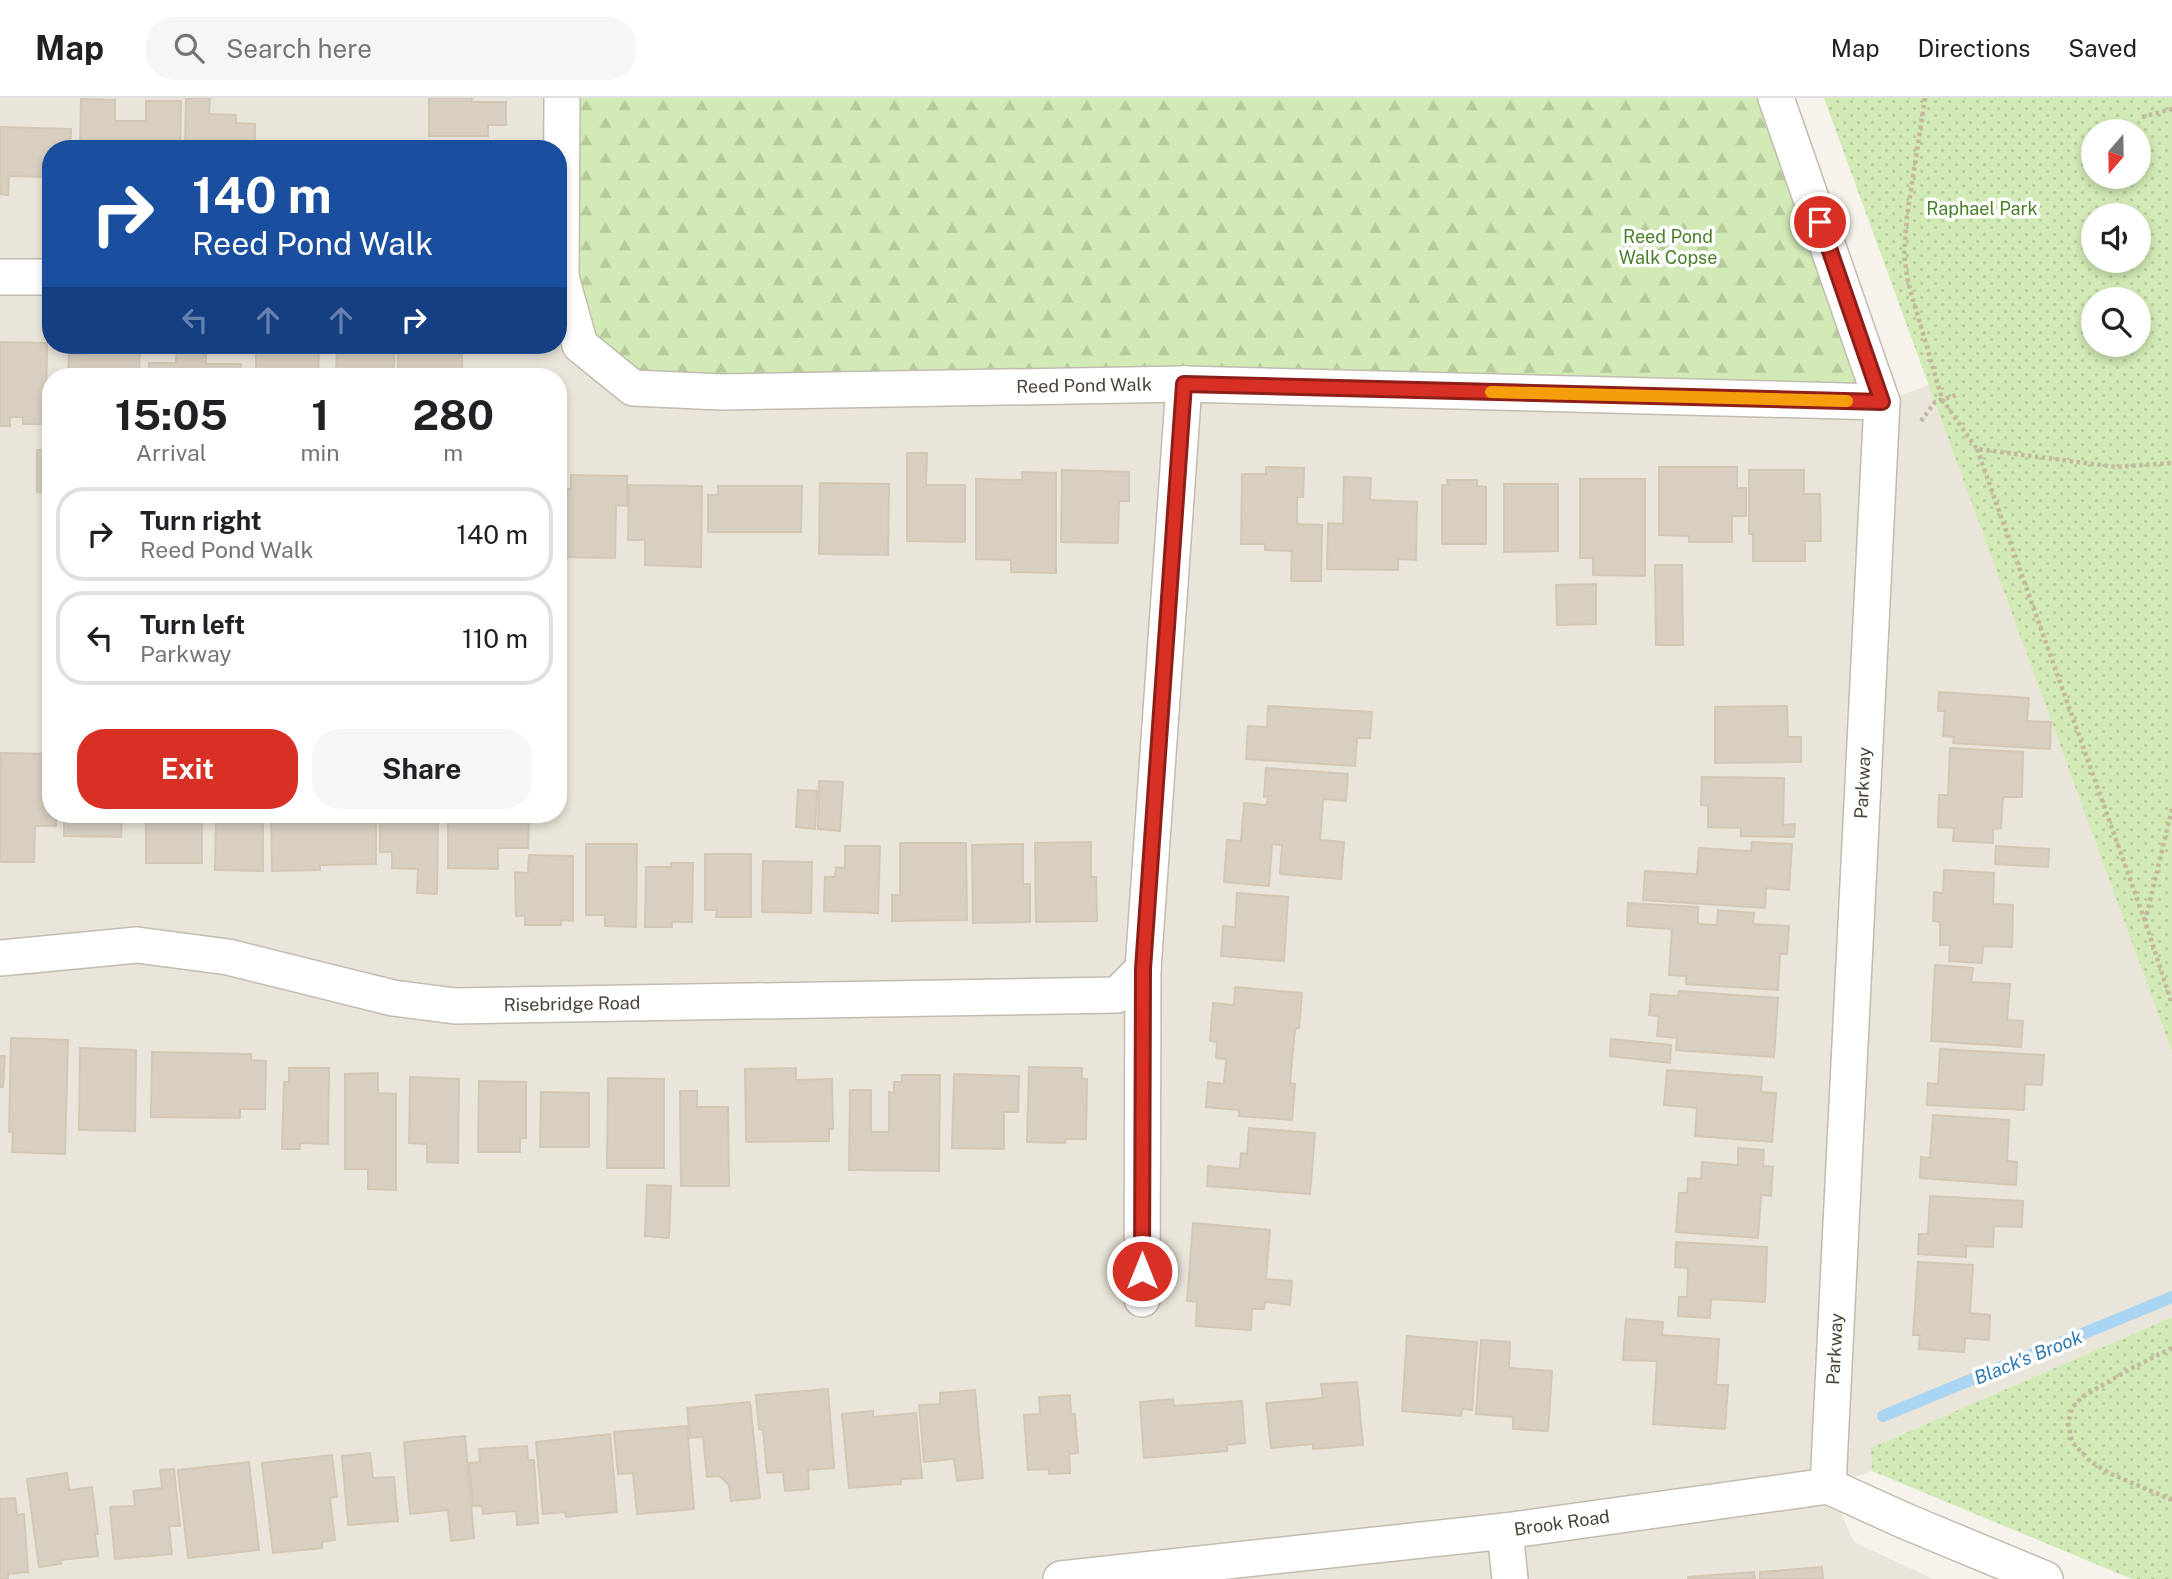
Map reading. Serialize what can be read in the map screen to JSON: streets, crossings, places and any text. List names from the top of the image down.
{
  "streets": {
    "street": [
      "Reed Pond Walk",
      "Parkway",
      "Risebridge Road",
      "Brook Road"
    ]
  },
  "crossings": [
    ["Reed Pond Walk", "Parkway"],
    ["Parkway", "Brook Road"]
  ],
  "water": ["Black's Brook"],
  "parks": ["Raphael Park", "Reed Pond Walk Copse"],
  "north": "bottom",
  "page": {
    "header": "Map",
    "search": "Search here",
    "nav": ["Map", "Directions", "Saved"],
    "turn": ["140 m", "Reed Pond Walk"],
    "eta": [
      "15:05",
      "Arrival",
      "1",
      "min",
      "280",
      "m"
    ],
    "list": [
      {
        "name": "Turn right",
        "note": "Reed Pond Walk",
        "value": "140 m"
      },
      {
        "name": "Turn left",
        "note": "Parkway",
        "value": "110 m"
      }
    ],
    "buttons": ["Exit", "Share"]
  }
}
